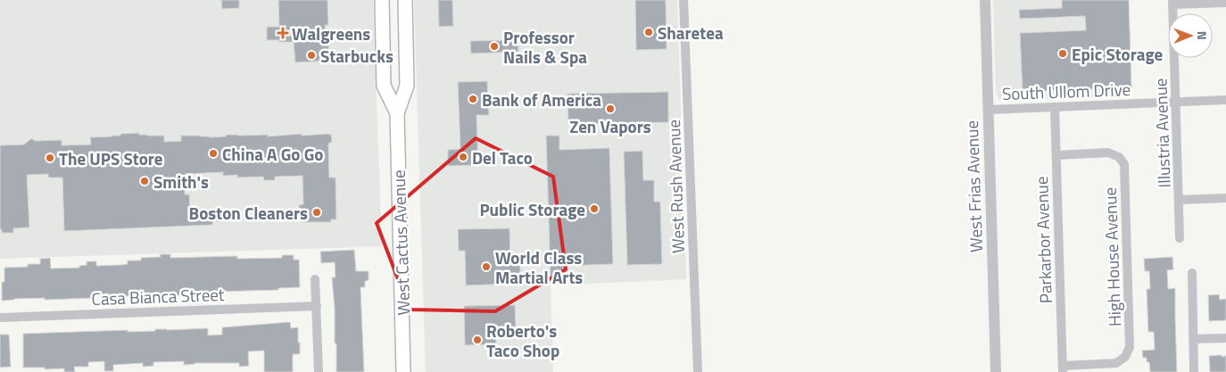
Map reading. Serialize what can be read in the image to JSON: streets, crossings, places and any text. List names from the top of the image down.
{
  "streets": {
    "main road": ["West Cactus Avenue"],
    "street": [
      "South Ullom Drive",
      "Illustria Avenue",
      "West Rush Avenue",
      "West Frias Avenue",
      "Parkarbor Avenue",
      "High House Avenue",
      "Casa Bianca Street"
    ]
  },
  "crossings": [
    ["South Ullom Drive", "Illustria Avenue"],
    ["South Ullom Drive", "West Frias Avenue"],
    ["South Ullom Drive", "Parkarbor Avenue"],
    ["Parkarbor Avenue", "High House Avenue"]
  ],
  "places": {
    "other": [
      "Sharetea",
      "Professor Nails & Spa",
      "Epic Storage",
      "Starbucks",
      "Bank of America",
      "Zen Vapors",
      "China A Go Go",
      "Del Taco",
      "The UPS Store",
      "Smith's",
      "Public Storage",
      "Boston Cleaners",
      "World Class Martial Arts",
      "Roberto's Taco Shop"
    ],
    "health": ["Walgreens"]
  },
  "north": "right"
}
